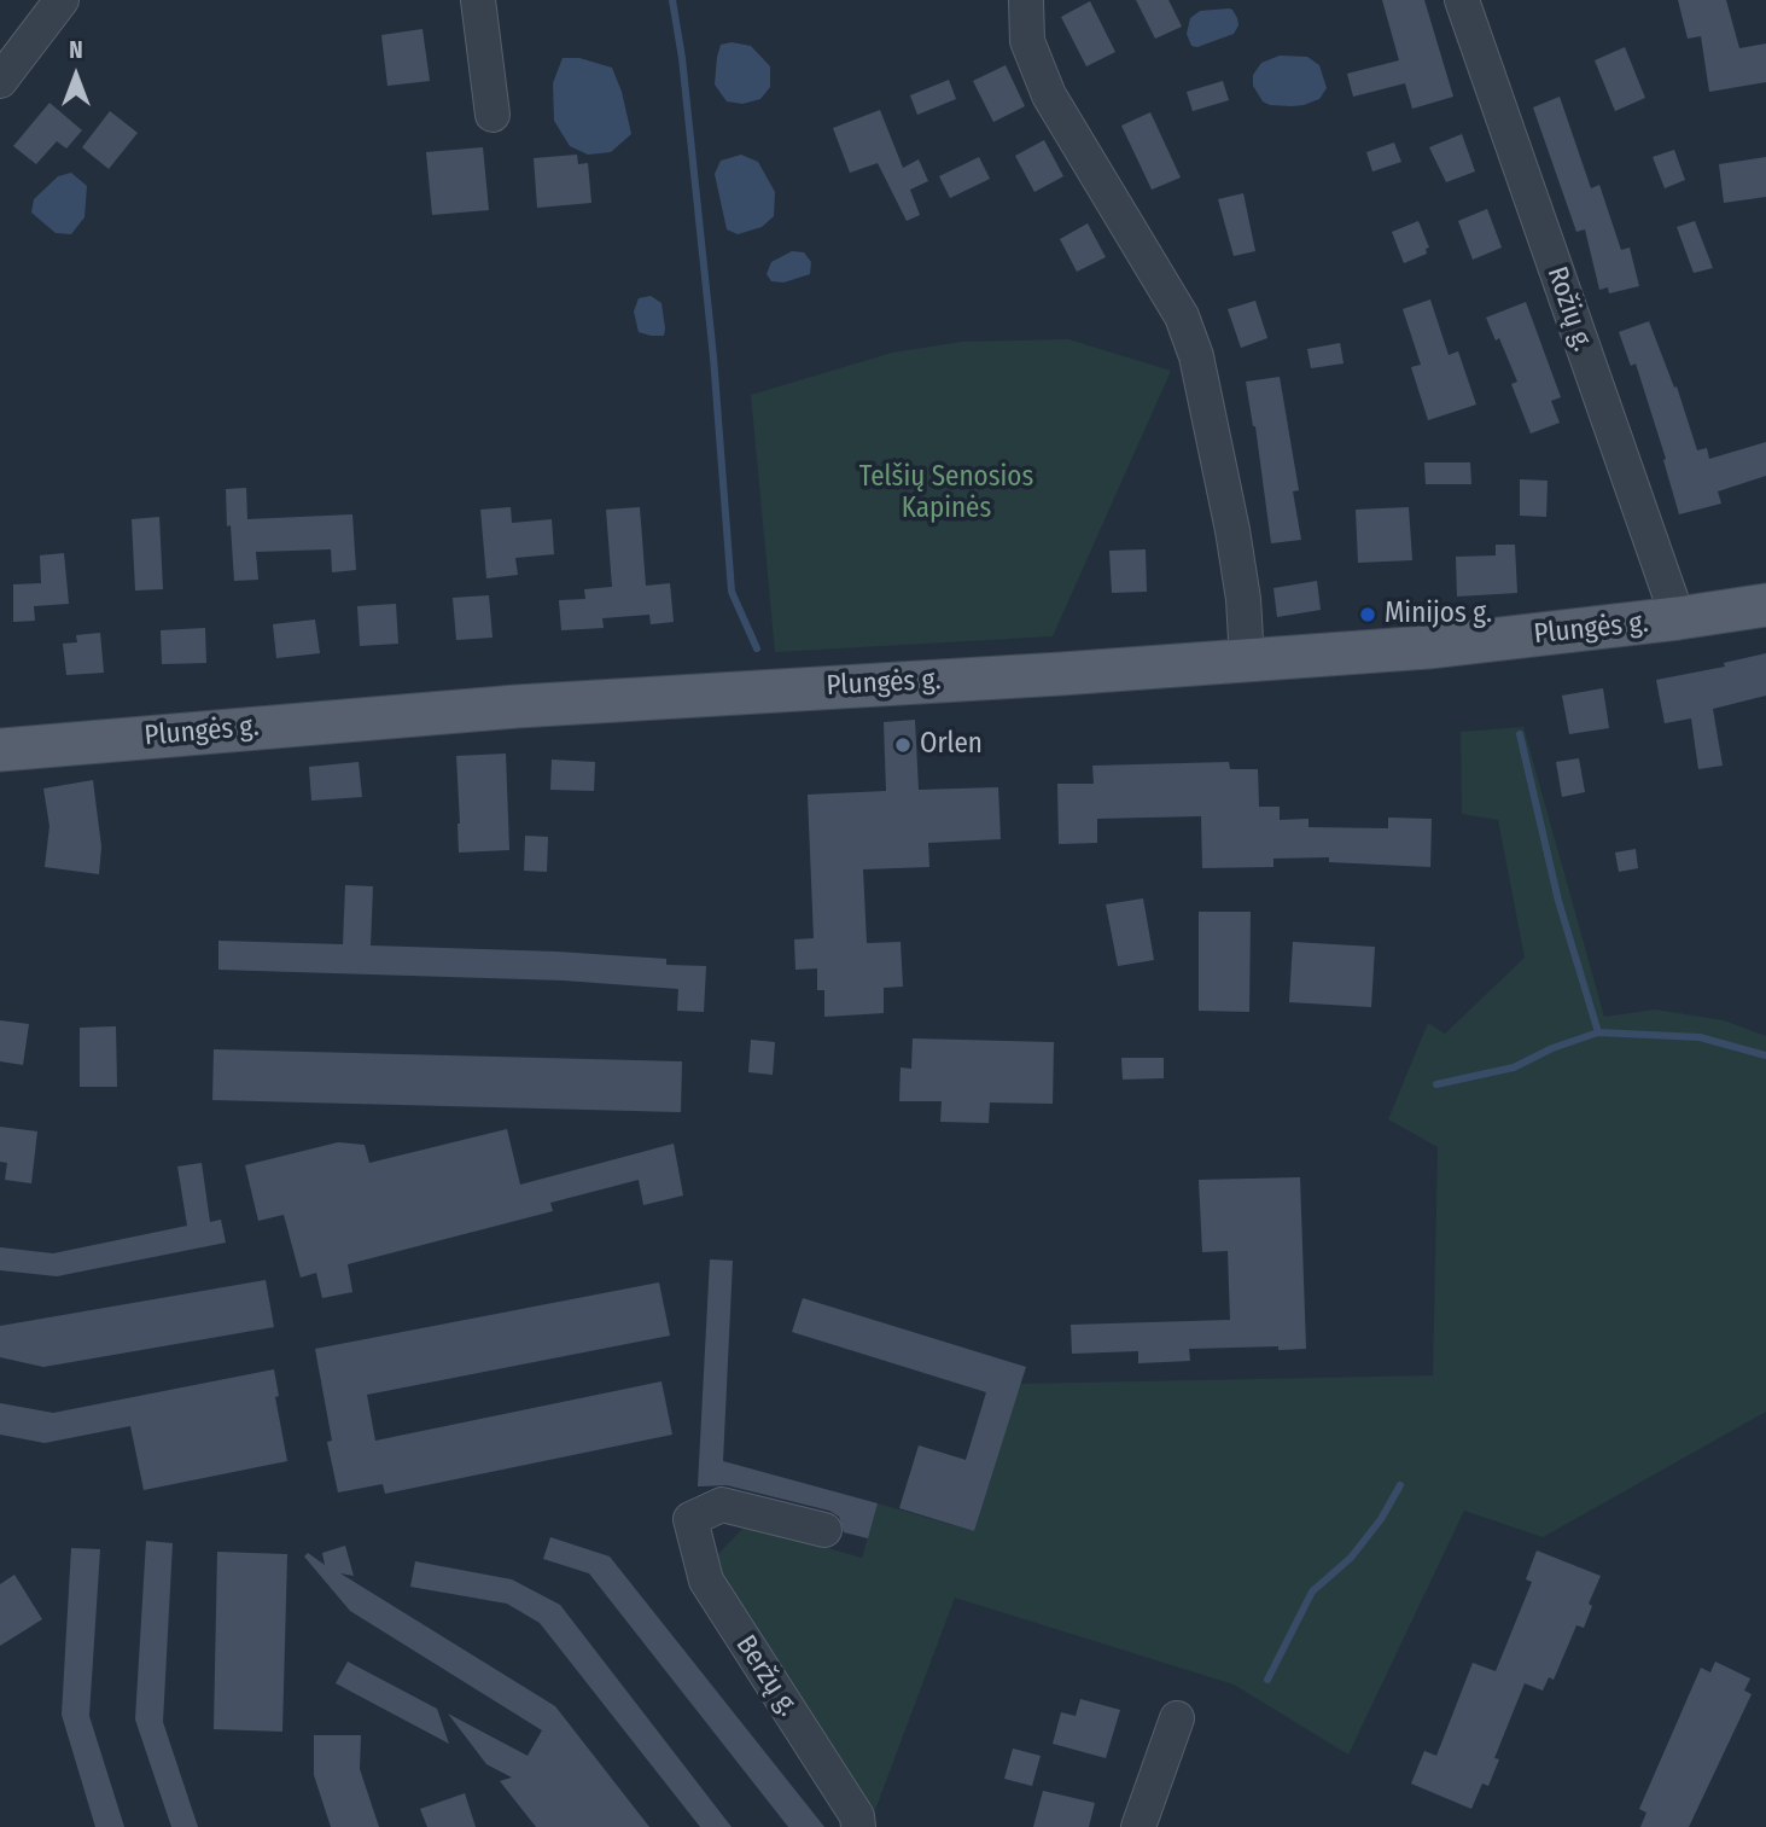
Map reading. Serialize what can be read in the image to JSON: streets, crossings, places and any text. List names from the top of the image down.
{
  "streets": {
    "main road": ["Plungės g."],
    "street": ["Rožių g.", "Beržų g."]
  },
  "crossings": [
    ["Rožių g.", "Plungės g."]
  ],
  "parks": ["Telšių Senosios Kapinės"],
  "places": ["Minijos g.", "Orlen"],
  "north": "top"
}
